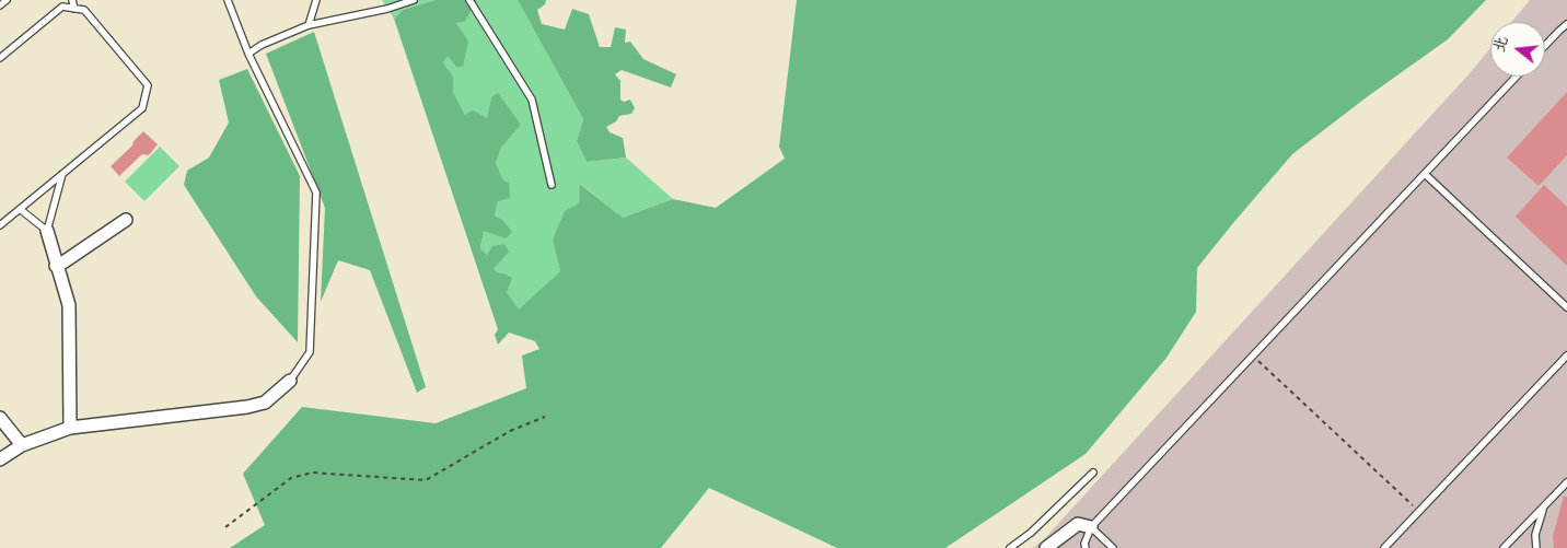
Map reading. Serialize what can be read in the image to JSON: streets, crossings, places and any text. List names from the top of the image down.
{
  "north": "left"
}
